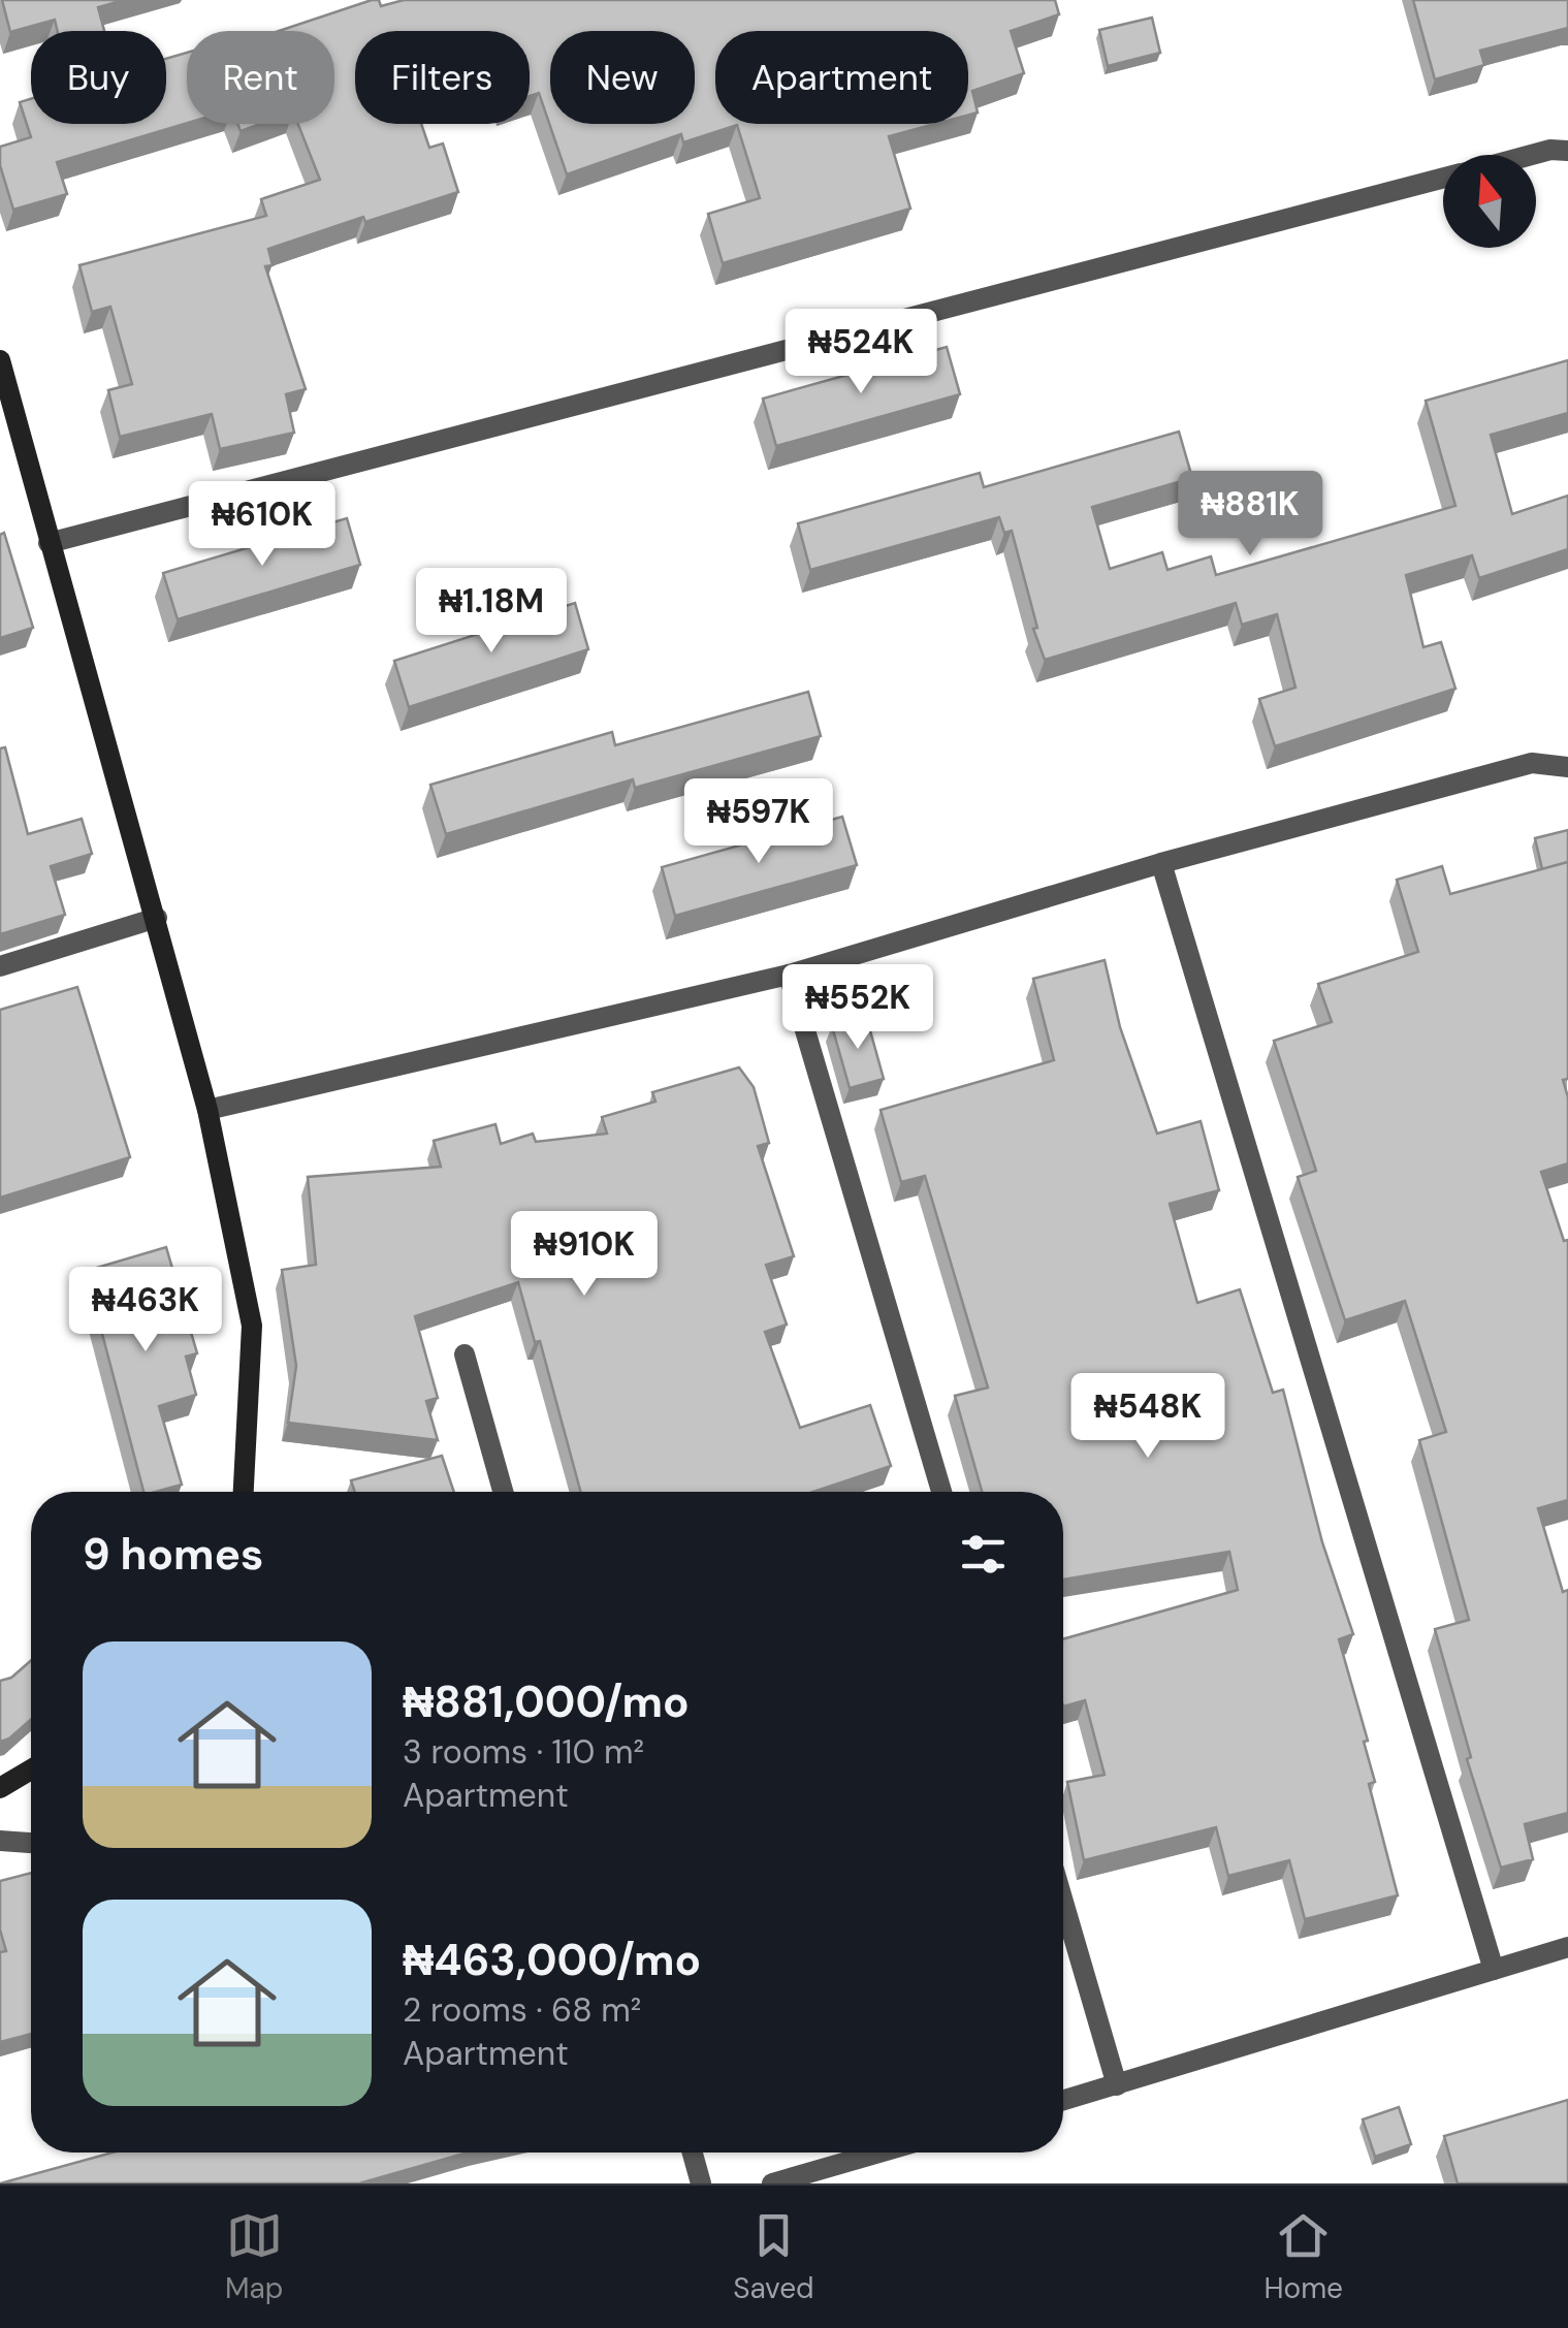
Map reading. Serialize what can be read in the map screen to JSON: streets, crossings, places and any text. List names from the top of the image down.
{
  "north": "top",
  "page": {
    "chip": [
      "Buy",
      "Rent",
      "Filters",
      "New",
      "Apartment"
    ],
    "price": [
      "₦524K",
      "₦881K",
      "₦610K",
      "₦1.18M",
      "₦597K",
      "₦552K",
      "₦910K",
      "₦463K",
      "₦548K"
    ],
    "heading": "9 homes",
    "list": [
      {
        "name": "₦881,000/mo",
        "note": "3 rooms · 110 m² · Apartment"
      },
      {
        "name": "₦463,000/mo",
        "note": "2 rooms · 68 m² · Apartment"
      }
    ],
    "tabs": ["Map", "Saved", "Home"]
  }
}
